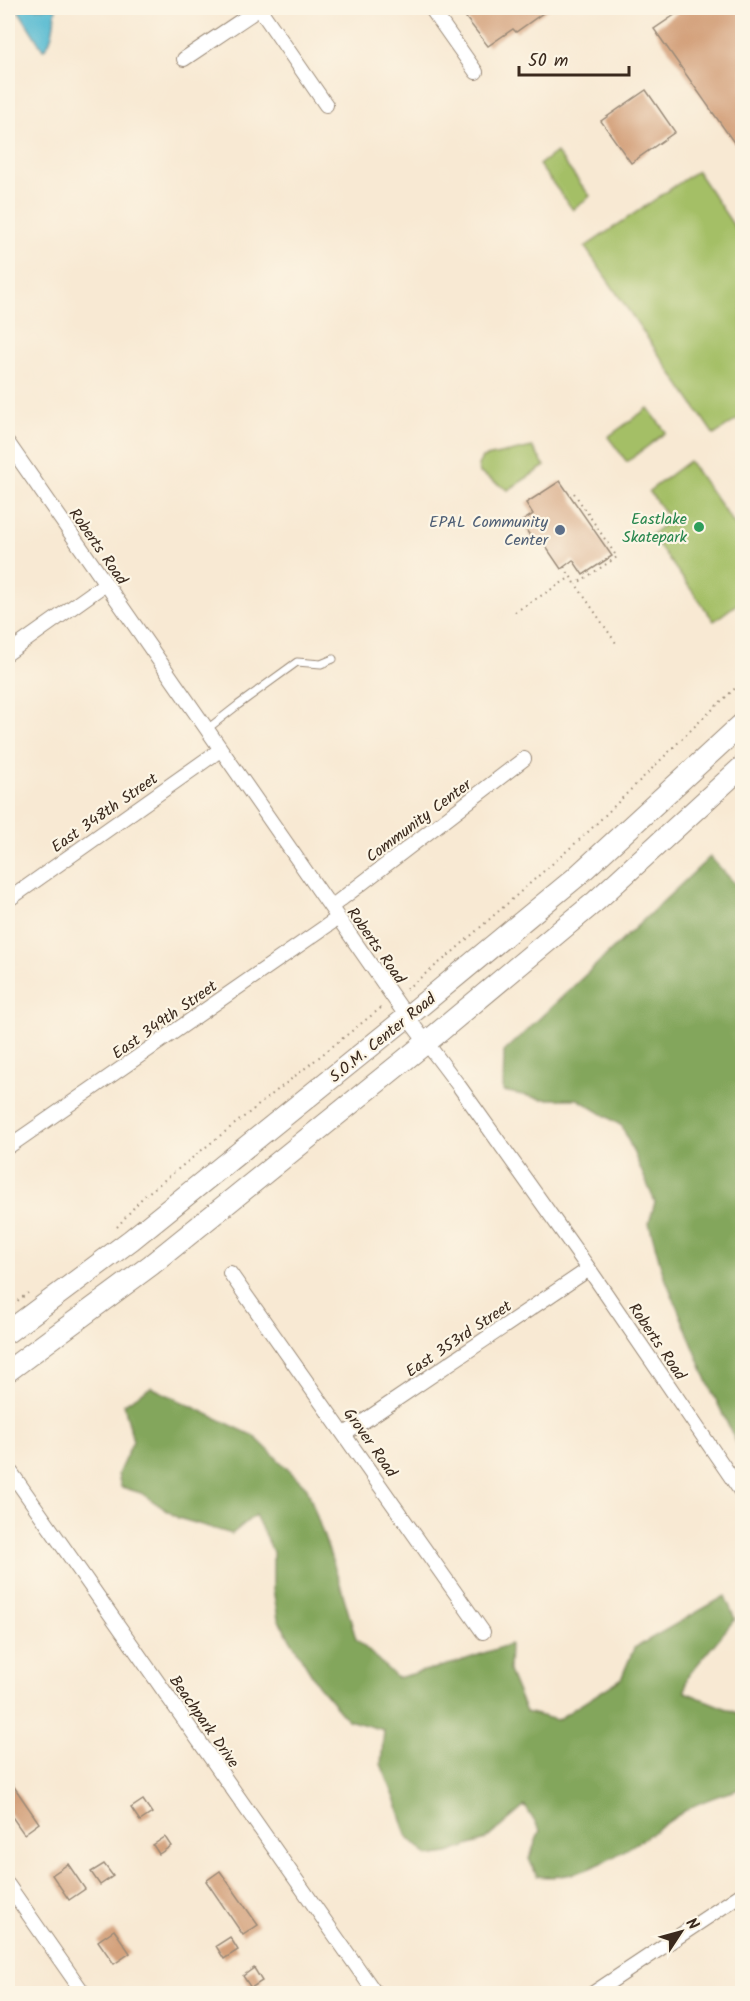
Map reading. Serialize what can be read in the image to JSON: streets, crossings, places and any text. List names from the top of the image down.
{
  "streets": {
    "main road": ["S.O.M. Center Road"],
    "street": [
      "Roberts Road",
      "East 348th Street",
      "Community Center",
      "East 349th Street",
      "East 353rd Street",
      "Grover Road",
      "Beachpark Drive"
    ]
  },
  "crossings": [
    ["Roberts Road", "East 348th Street"],
    ["Roberts Road", "Community Center"],
    ["Roberts Road", "East 349th Street"],
    ["Roberts Road", "S.O.M. Center Road"],
    ["Roberts Road", "East 353rd Street"],
    ["Community Center", "East 349th Street"],
    ["East 353rd Street", "Grover Road"]
  ],
  "places": ["Eastlake Skatepark", "EPAL Community Center"],
  "scale_bar": "50 m",
  "north": "top right"
}
